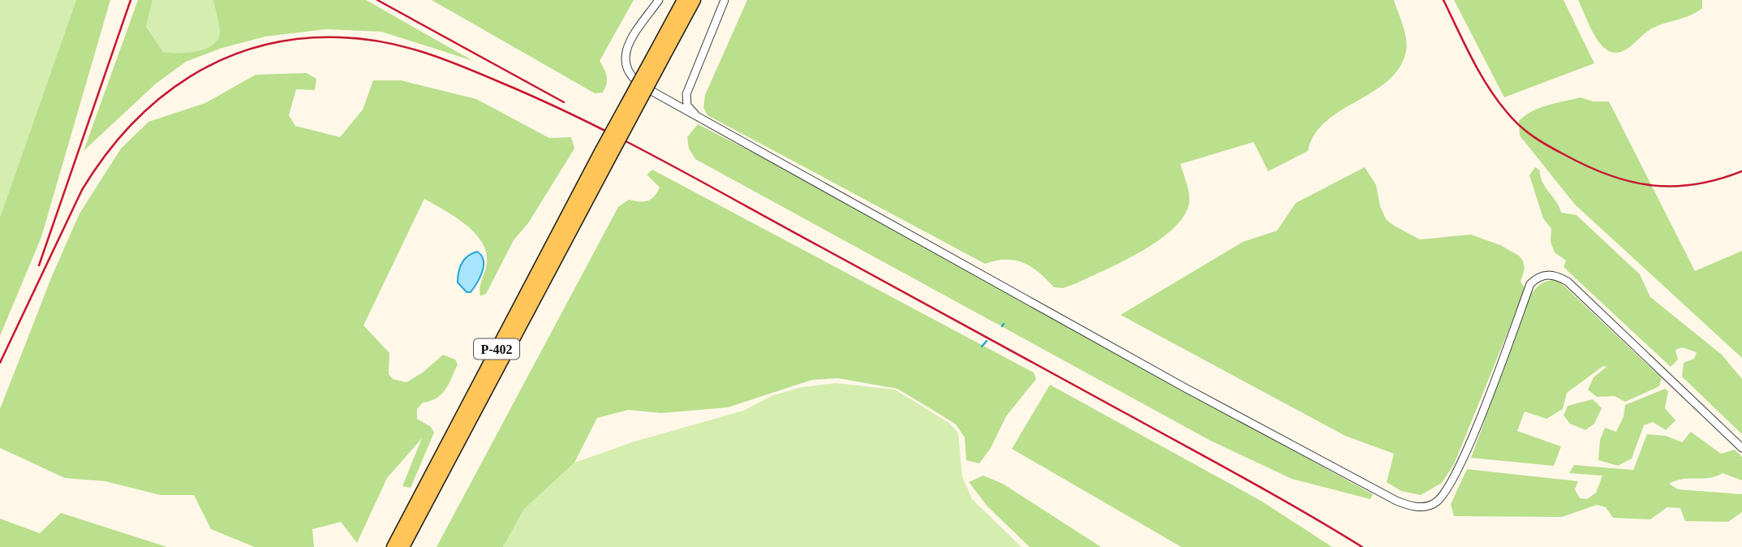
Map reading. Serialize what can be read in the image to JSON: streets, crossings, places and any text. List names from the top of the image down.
{
  "streets": {
    "main road": ["Р-402"]
  }
}
